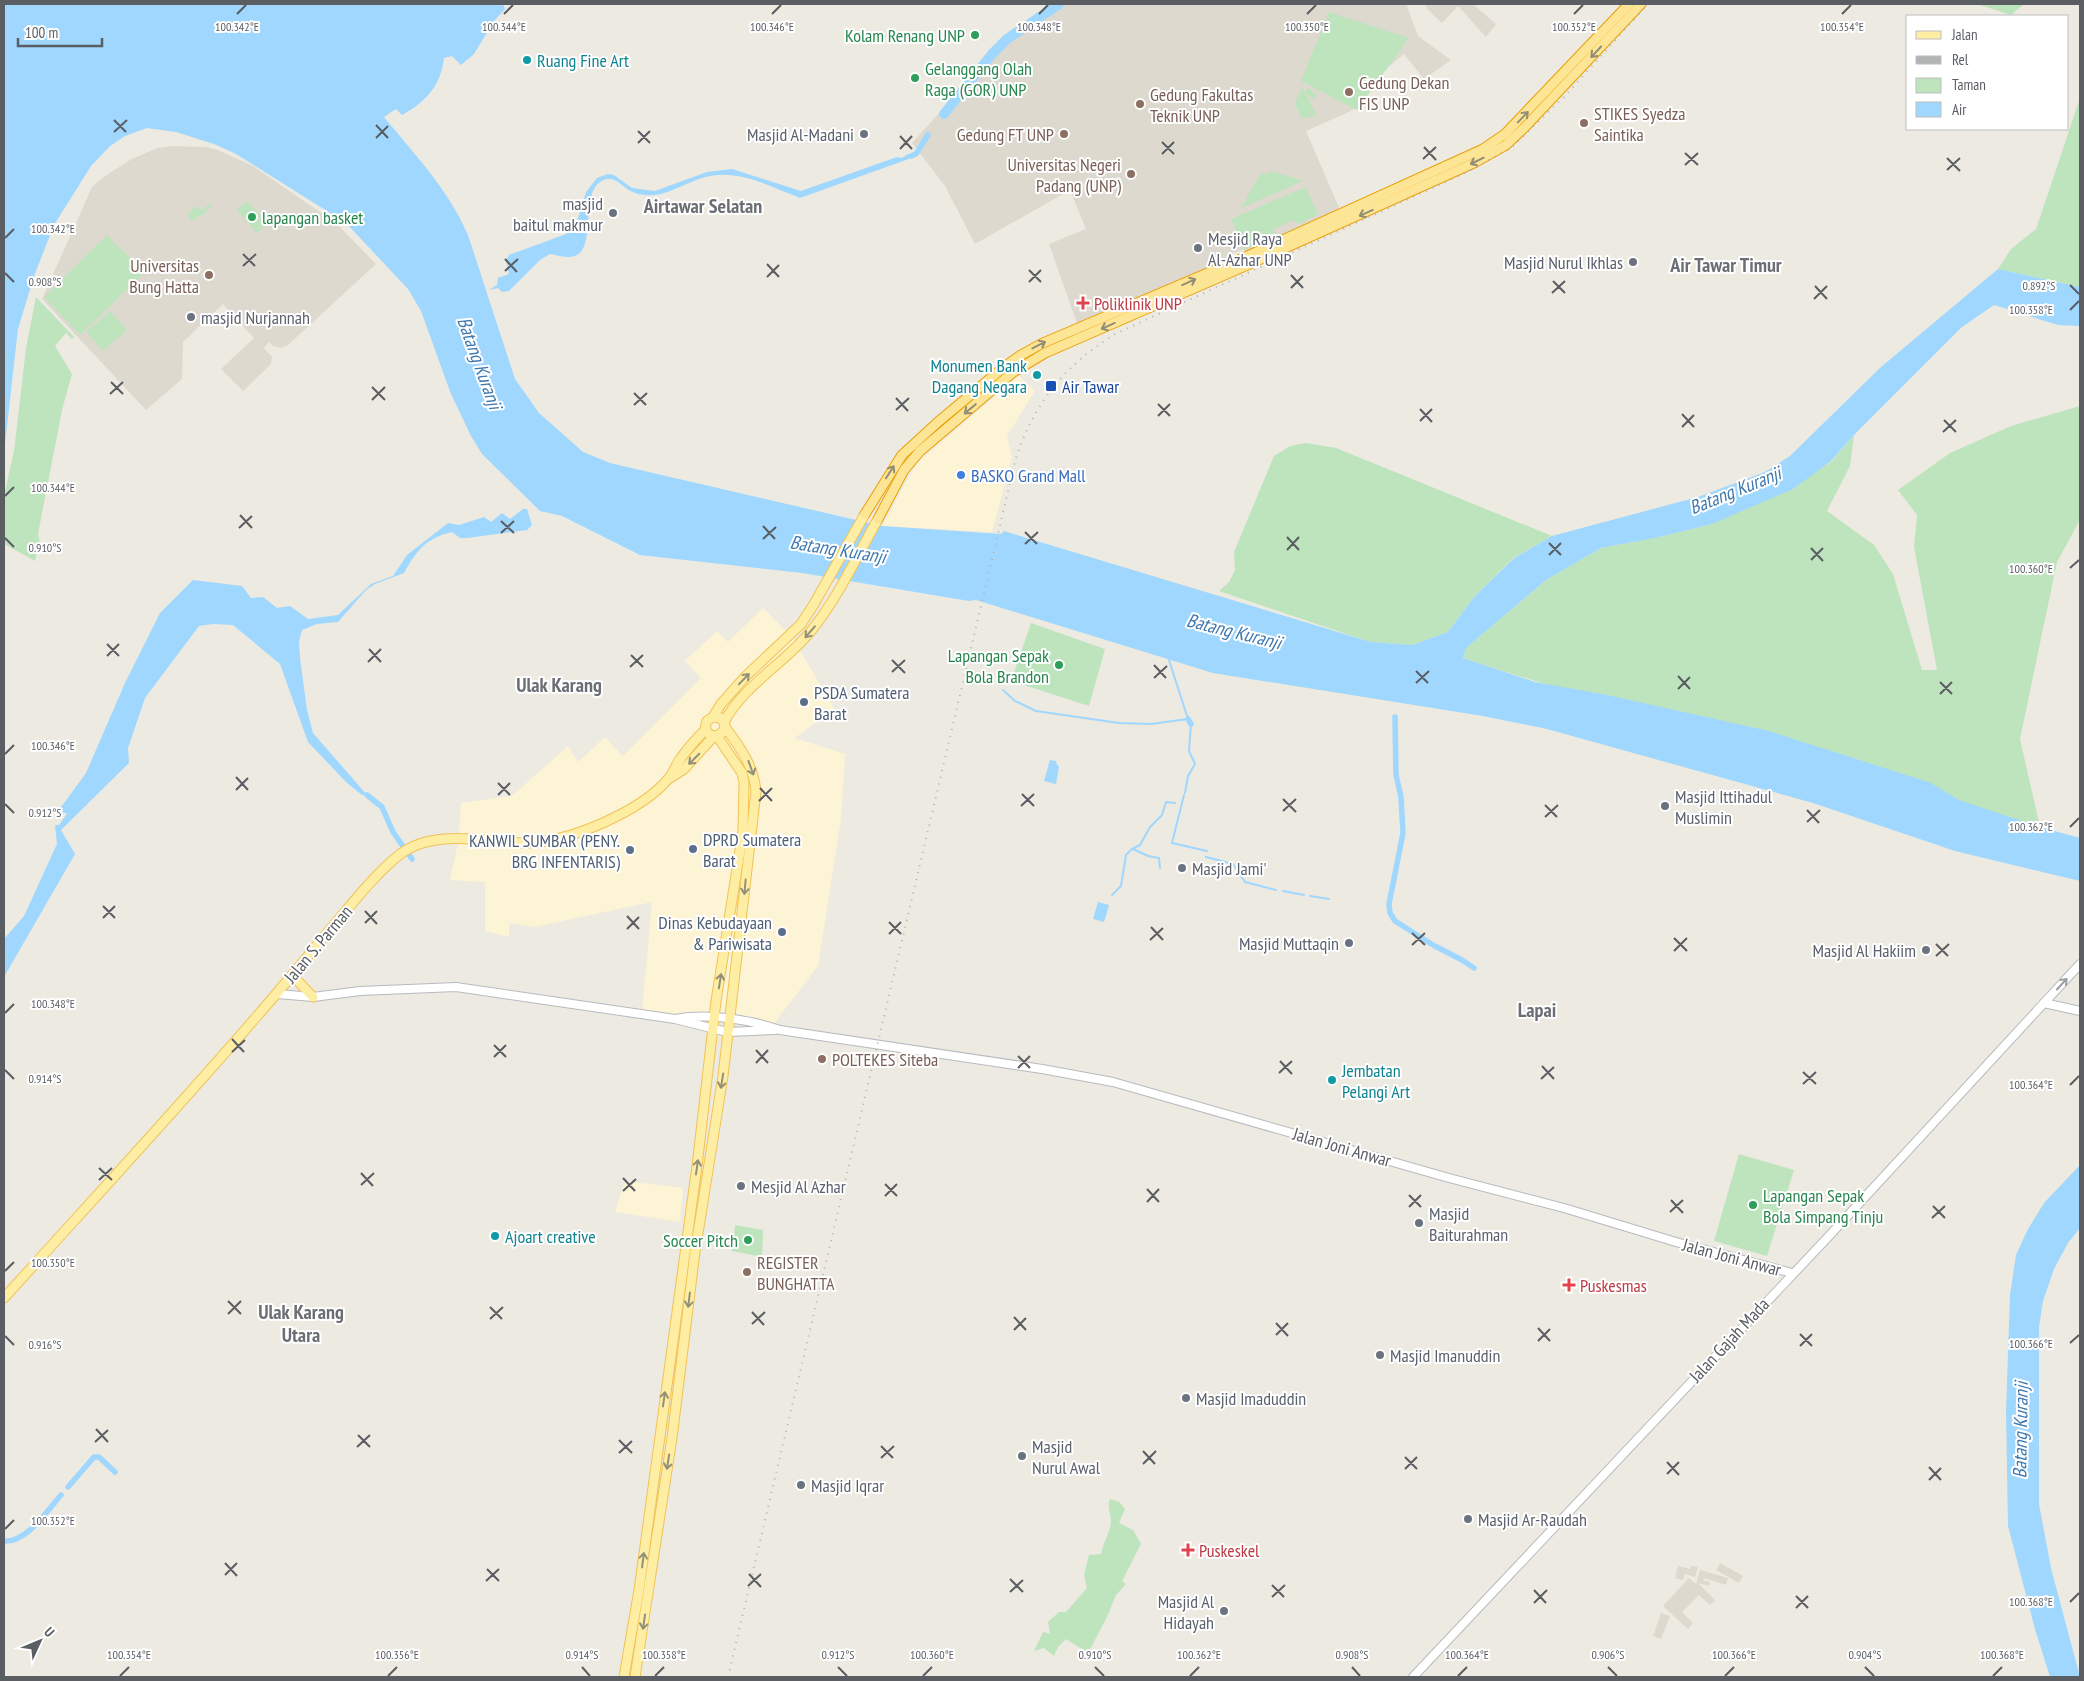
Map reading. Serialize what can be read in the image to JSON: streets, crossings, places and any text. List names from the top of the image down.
{
  "streets": {
    "main road": ["Jalan S. Parman", "Jalan Joni Anwar", "Jalan Gajah Mada"]
  },
  "crossings": [
    ["Jalan Joni Anwar", "Jalan Gajah Mada"]
  ],
  "districts": [
    "Airtawar Selatan",
    "Air Tawar Timur",
    "Ulak Karang",
    "Lapai",
    "Ulak Karang Utara"
  ],
  "water": ["Batang Kuranji"],
  "places": {
    "other": [
      "Kolam Renang UNP",
      "Ruang Fine Art",
      "Gelanggang Olah Raga (GOR) UNP",
      "Gedung Dekan FIS UNP",
      "Gedung Fakultas Teknik UNP",
      "STIKES Syedza Saintika",
      "Masjid Al-Madani",
      "Gedung FT UNP",
      "Universitas Negeri Padang (UNP)",
      "masjid baitul makmur",
      "lapangan basket",
      "Mesjid Raya Al-Azhar UNP",
      "Masjid Nurul Ikhlas",
      "Universitas Bung Hatta",
      "masjid Nurjannah",
      "Monumen Bank Dagang Negara",
      "BASKO Grand Mall",
      "Lapangan Sepak Bola Brandon",
      "PSDA Sumatera Barat",
      "Masjid Ittihadul Muslimin",
      "DPRD Sumatera Barat",
      "KANWIL SUMBAR (PENY. BRG INFENTARIS)",
      "Masjid Jami'",
      "Dinas Kebudayaan & Pariwisata",
      "Masjid Muttaqin",
      "Masjid Al Hakiim",
      "POLTEKES Siteba",
      "Jembatan Pelangi Art",
      "Mesjid Al Azhar",
      "Lapangan Sepak Bola Simpang Tinju",
      "Masjid Baiturahman",
      "Ajoart creative",
      "Soccer Pitch",
      "REGISTER BUNGHATTA",
      "Masjid Imanuddin",
      "Masjid Imaduddin",
      "Masjid Nurul Awal",
      "Masjid Iqrar",
      "Masjid Ar-Raudah",
      "Masjid Al Hidayah"
    ],
    "health": ["Poliklinik UNP", "Puskesmas", "Puskeskel"],
    "transit": ["Air Tawar"]
  },
  "legend": [
    "Jalan",
    "Rel",
    "Taman",
    "Air"
  ],
  "scale_bar": "100 m",
  "north": "top right",
  "coordinates": [
    "100.342°E",
    "100.344°E",
    "100.346°E",
    "100.348°E",
    "100.350°E",
    "100.352°E",
    "100.354°E",
    "0.908°S",
    "0.892°S",
    "100.358°E",
    "0.910°S",
    "100.360°E",
    "0.912°S",
    "100.362°E",
    "0.914°S",
    "100.364°E",
    "100.366°E",
    "0.916°S",
    "100.368°E",
    "0.906°S",
    "0.904°S",
    "100.356°E"
  ]
}
